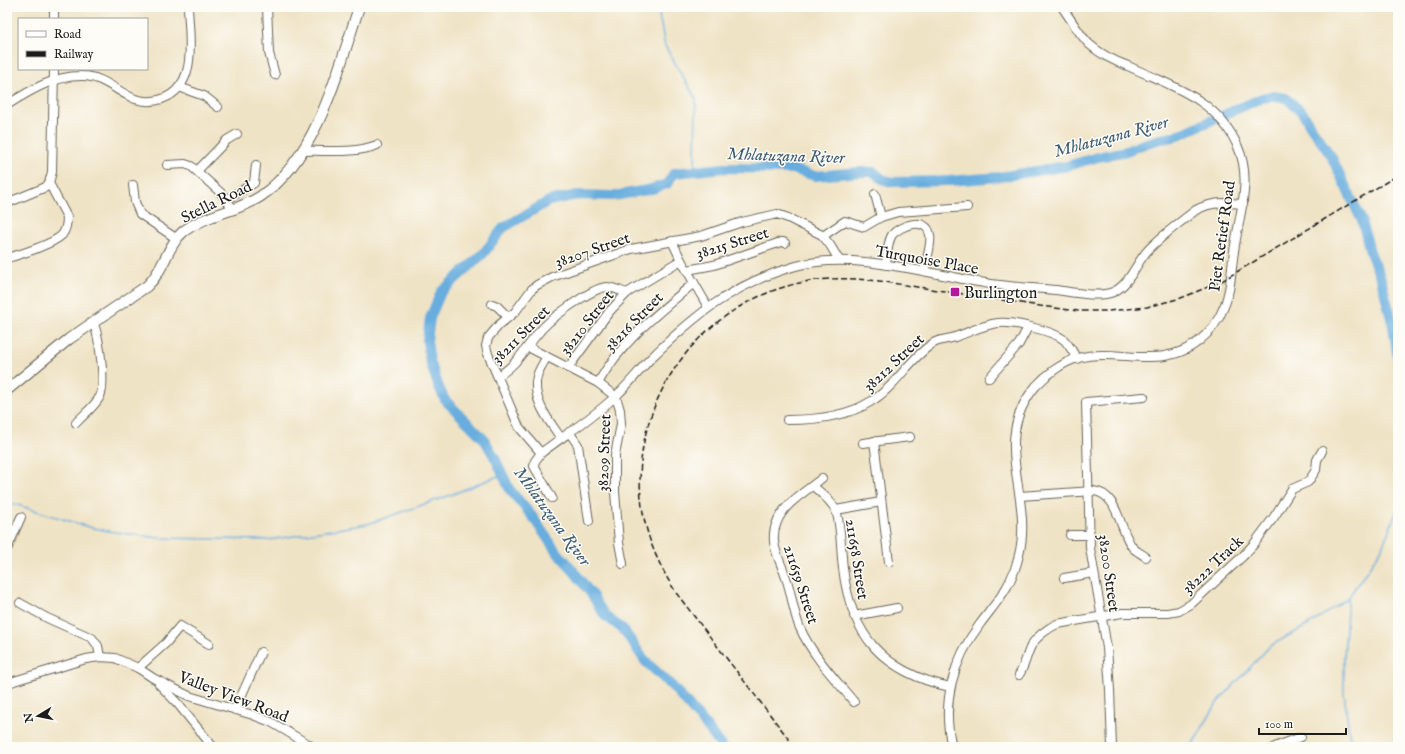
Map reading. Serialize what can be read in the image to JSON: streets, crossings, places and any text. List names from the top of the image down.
{
  "streets": {
    "main road": ["Stella Road"],
    "street": [
      "Piet Retief Road",
      "38215 Street",
      "38207 Street",
      "Turquoise Place",
      "38216 Street",
      "38210 Street",
      "38211 Street",
      "38212 Street",
      "38209 Street",
      "211658 Street",
      "38222 Track",
      "38200 Street",
      "211659 Street",
      "Valley View Road"
    ]
  },
  "crossings": [
    ["Piet Retief Road", "Turquoise Place"],
    ["Piet Retief Road", "38212 Street"],
    ["38207 Street", "Turquoise Place"],
    ["38207 Street", "38211 Street"],
    ["Turquoise Place", "38209 Street"],
    ["38216 Street", "38209 Street"],
    ["38210 Street", "38211 Street"],
    ["38210 Street", "38209 Street"],
    ["38211 Street", "38209 Street"],
    ["211658 Street", "211659 Street"],
    ["38222 Track", "38200 Street"]
  ],
  "water": ["Mhlatuzana River"],
  "places": {
    "transit": ["Burlington"]
  },
  "legend": ["Road", "Railway"],
  "scale_bar": "100 m",
  "north": "left"
}
